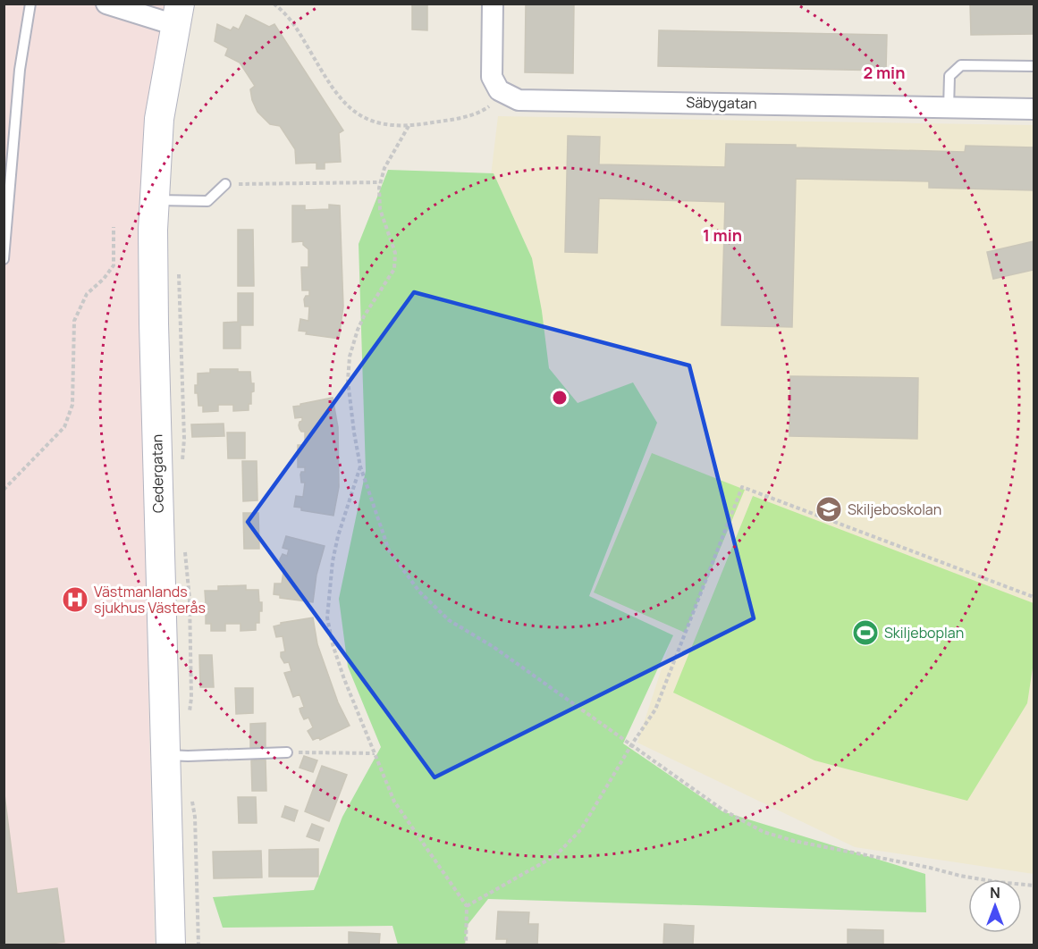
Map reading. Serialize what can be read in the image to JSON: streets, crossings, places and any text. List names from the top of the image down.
{
  "streets": {
    "street": ["Säbygatan", "Cedergatan"]
  },
  "places": {
    "school or university": ["Skiljeboskolan"],
    "hospital": ["Västmanlands sjukhus Västerås"],
    "sports": ["Skiljeboplan"]
  },
  "north": "top",
  "rings": ["2 min", "1 min"]
}
